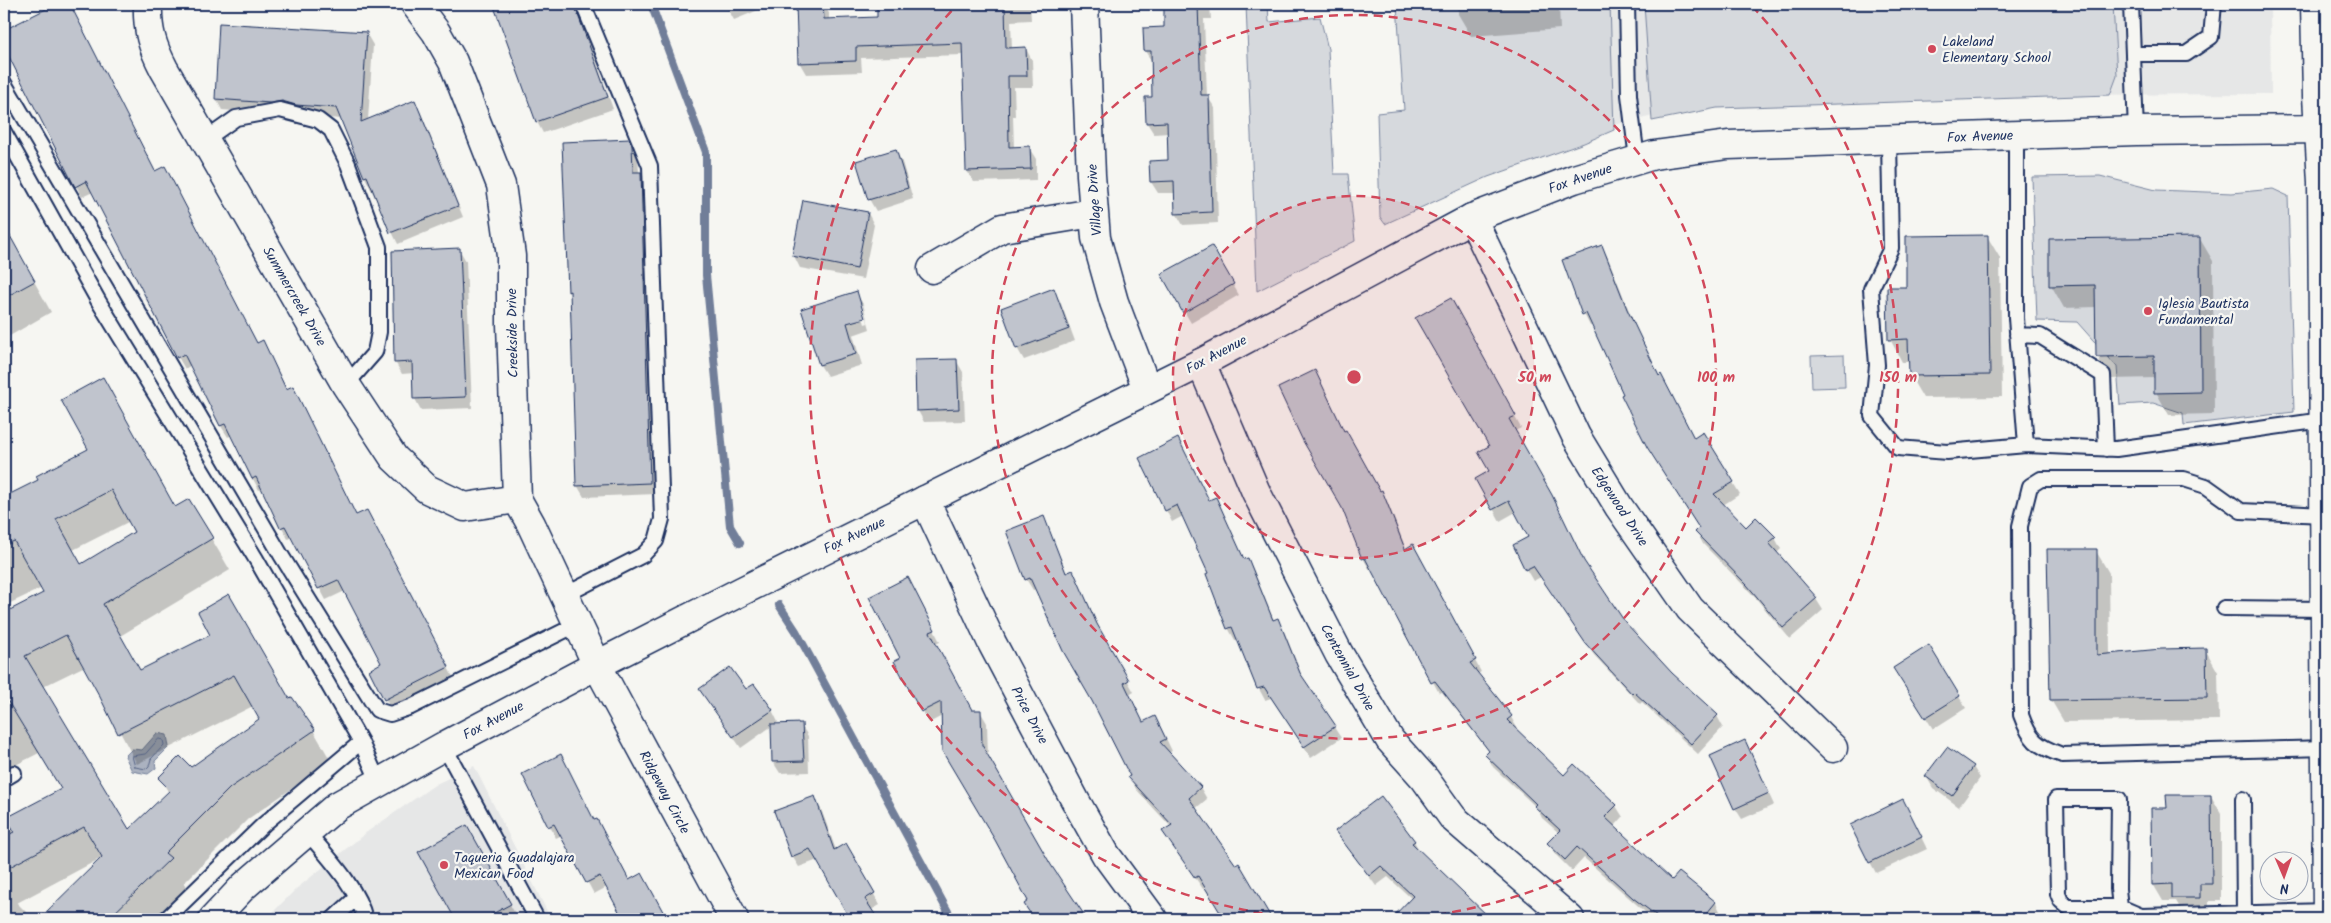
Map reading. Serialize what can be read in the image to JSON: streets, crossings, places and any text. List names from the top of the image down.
{
  "streets": {
    "street": [
      "Fox Avenue",
      "Village Drive",
      "Summercreek Drive",
      "Creekside Drive",
      "Edgewood Drive",
      "Centennial Drive",
      "Price Drive",
      "Ridgeway Circle"
    ]
  },
  "crossings": [
    ["Fox Avenue", "Village Drive"],
    ["Fox Avenue", "Creekside Drive"],
    ["Fox Avenue", "Edgewood Drive"],
    ["Fox Avenue", "Centennial Drive"],
    ["Fox Avenue", "Price Drive"],
    ["Fox Avenue", "Ridgeway Circle"],
    ["Summercreek Drive", "Creekside Drive"],
    ["Creekside Drive", "Ridgeway Circle"]
  ],
  "places": ["Lakeland Elementary School", "Iglesia Bautista Fundamental", "Taqueria Guadalajara Mexican Food"],
  "north": "bottom",
  "rings": ["50 m", "100 m", "150 m"]
}
